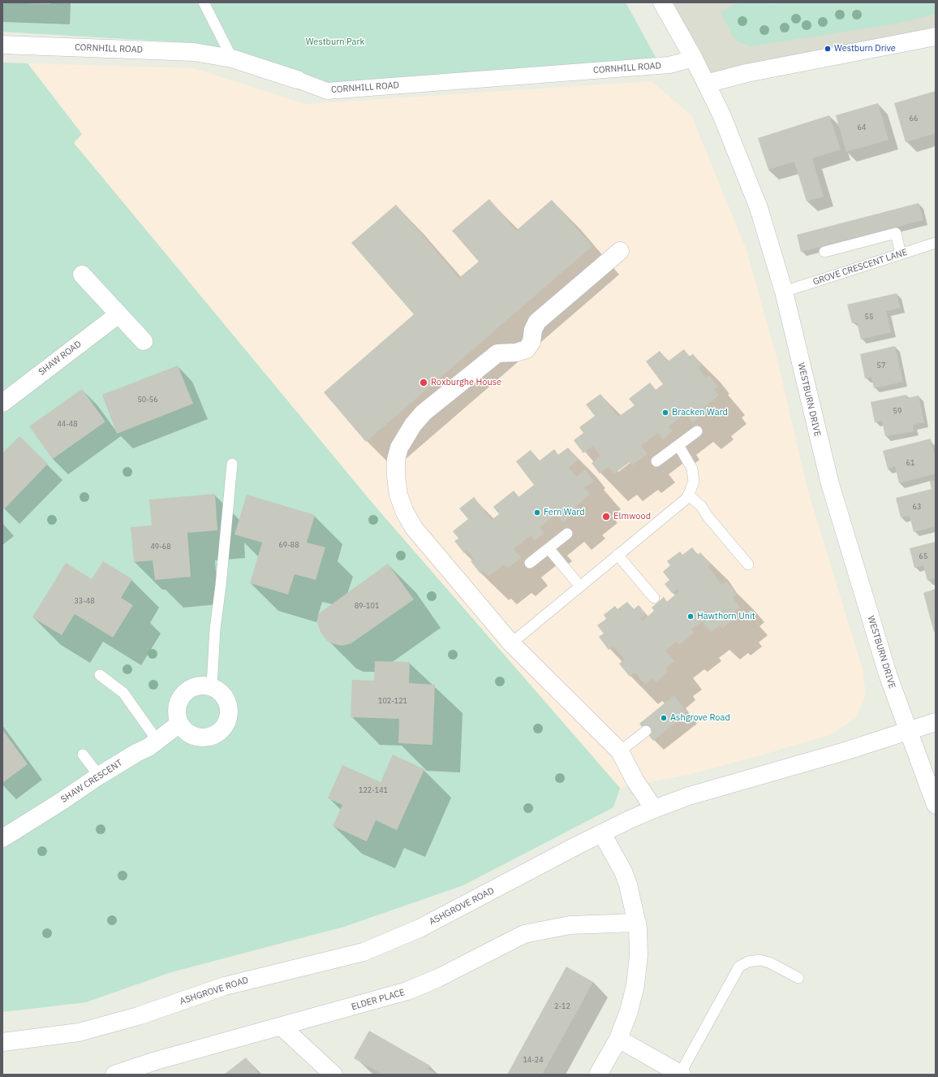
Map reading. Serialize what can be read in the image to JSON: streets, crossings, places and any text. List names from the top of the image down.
{
  "streets": {
    "street": [
      "CORNHILL ROAD",
      "SHAW ROAD",
      "WESTBURN DRIVE",
      "SHAW CRESCENT",
      "ASHGROVE ROAD",
      "ELDER PLACE"
    ],
    "lane": ["GROVE CRESCENT LANE"]
  },
  "crossings": [
    ["CORNHILL ROAD", "WESTBURN DRIVE"],
    ["GROVE CRESCENT LANE", "WESTBURN DRIVE"],
    ["WESTBURN DRIVE", "ASHGROVE ROAD"]
  ],
  "parks": ["Westburn Park"],
  "places": [
    "Westburn Drive",
    "Roxburghe House",
    "Bracken Ward",
    "Fern Ward",
    "Elmwood",
    "Hawthorn Unit",
    "Ashgrove Road"
  ],
  "house_numbers": [
    "66",
    "64",
    "55",
    "57",
    "50-56",
    "59",
    "44-48",
    "61",
    "63",
    "69-88",
    "49-68",
    "65",
    "33-48",
    "89-101",
    "102-121",
    "122-141",
    "2-12",
    "14-24"
  ]
}
